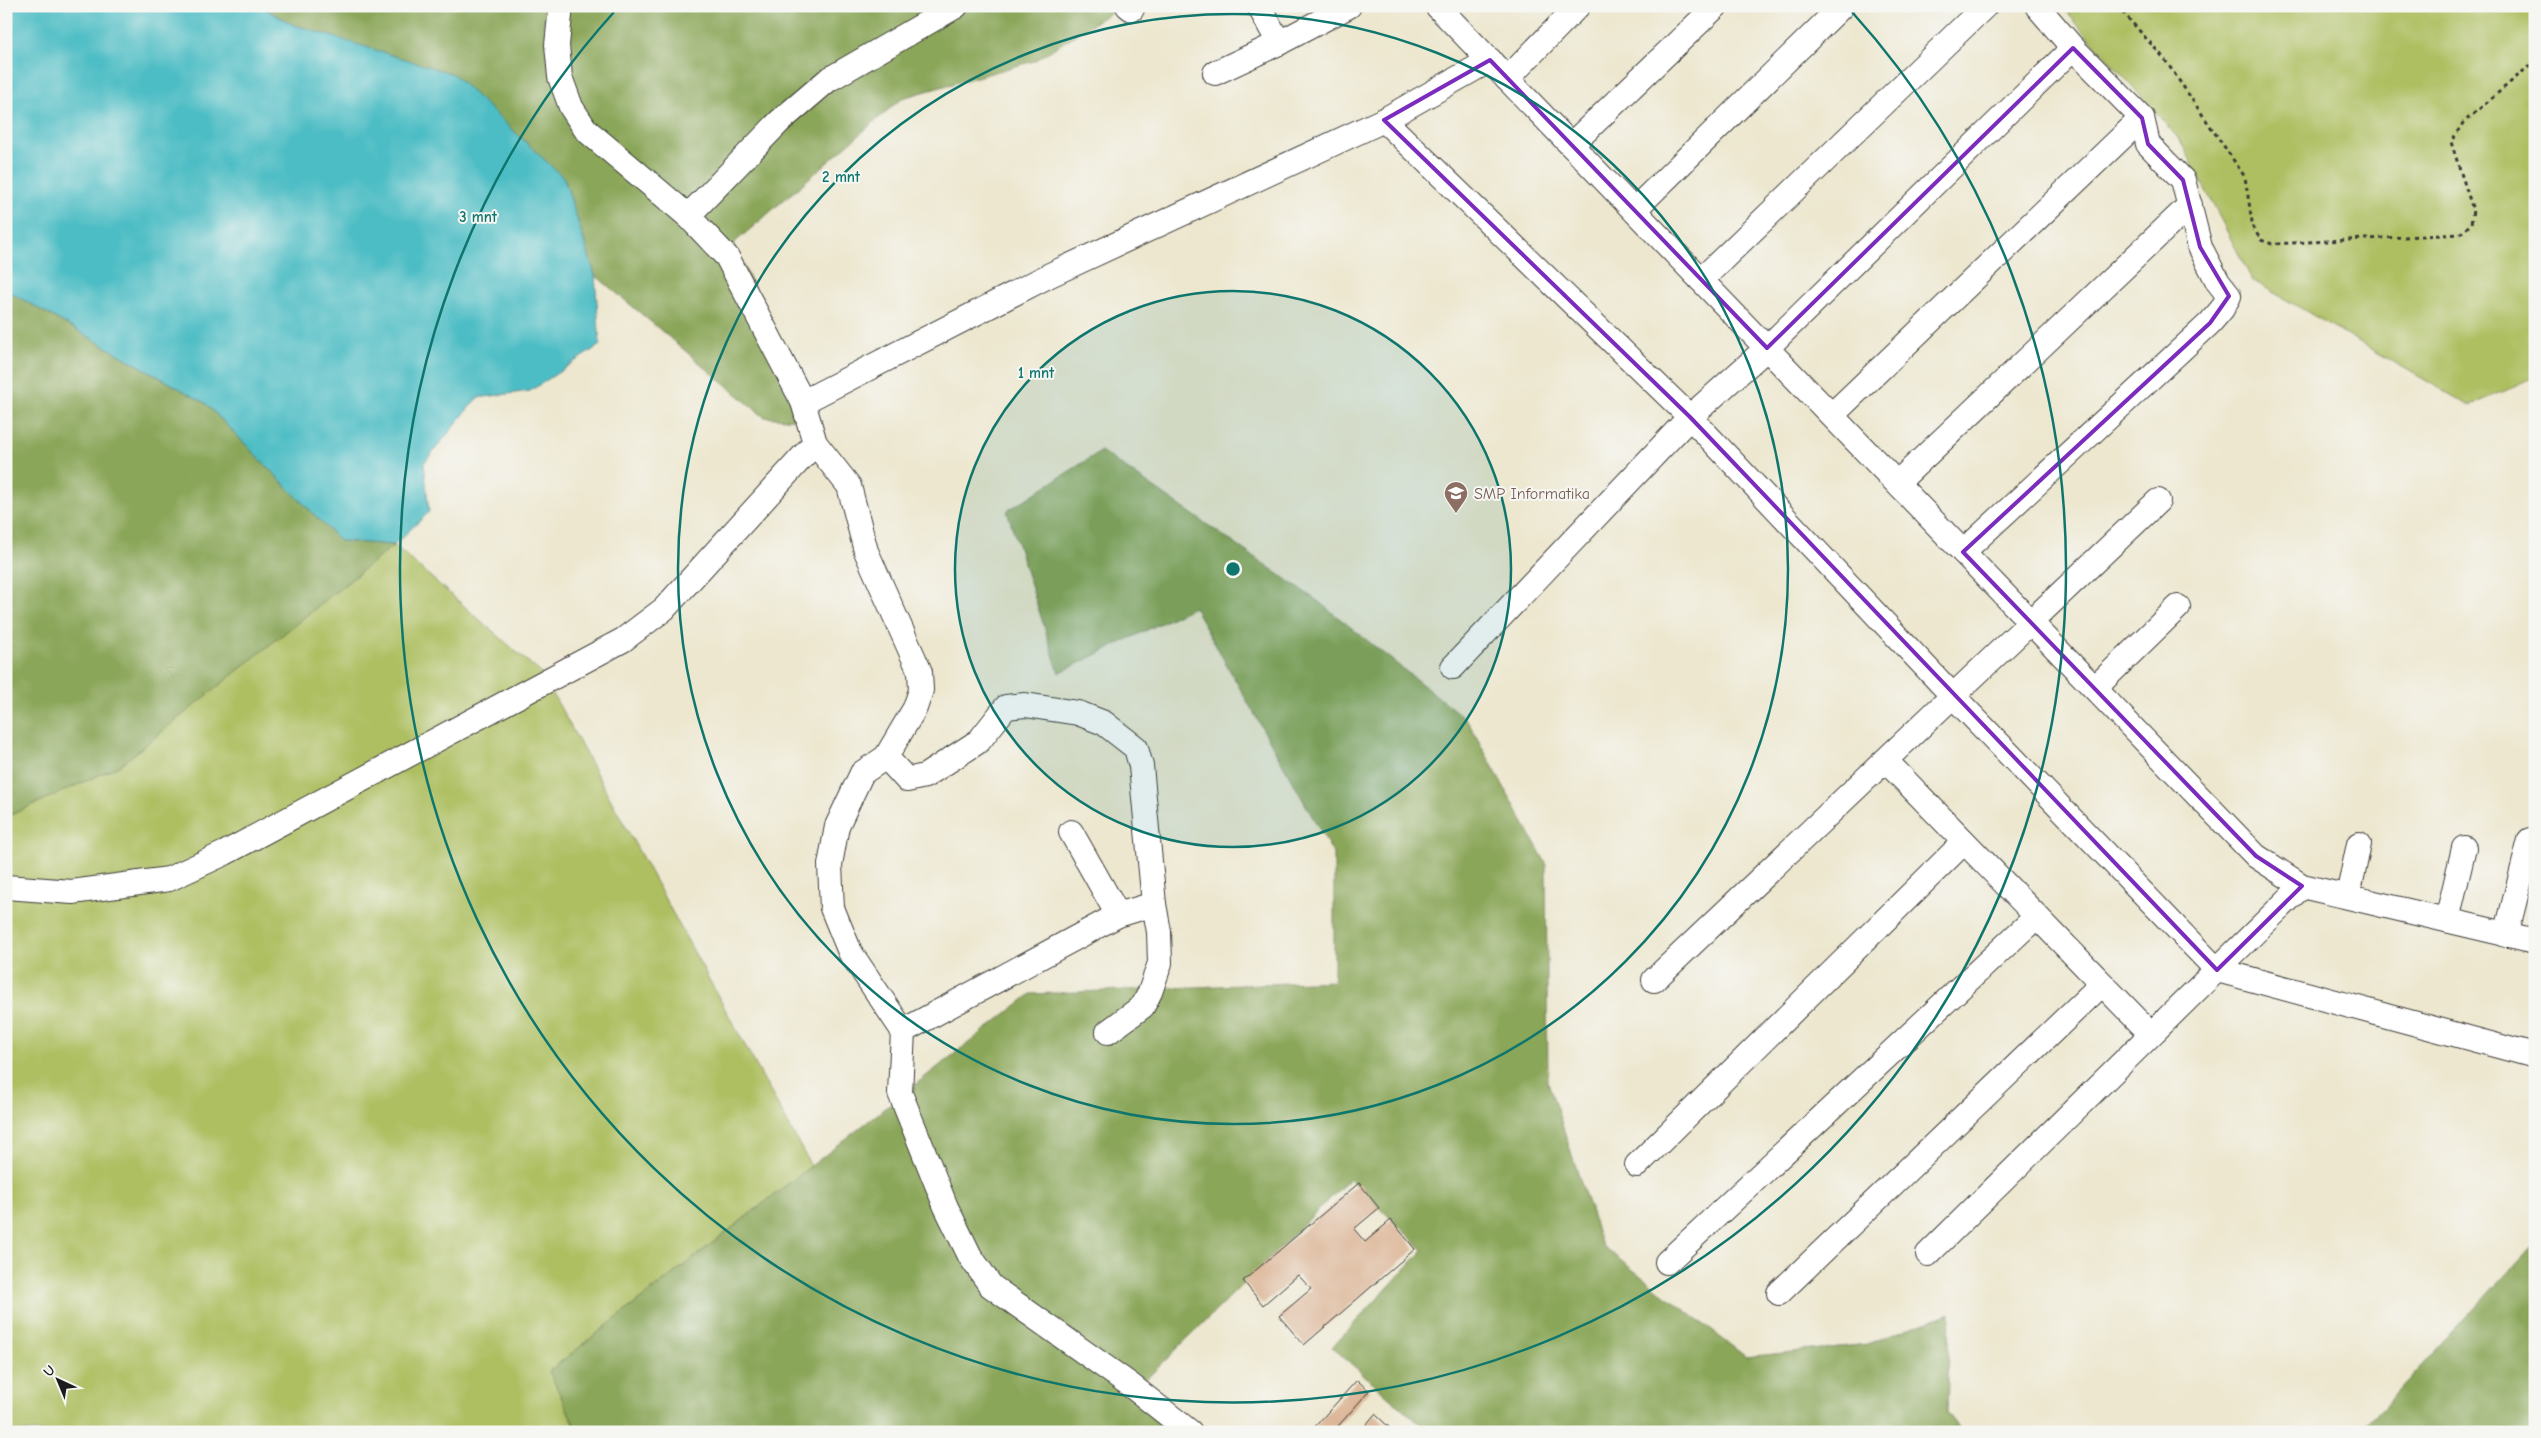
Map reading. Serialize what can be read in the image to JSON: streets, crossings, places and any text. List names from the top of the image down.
{
  "places": {
    "school or university": ["SMP Informatika"]
  },
  "north": "top left",
  "rings": ["2 mnt", "3 mnt", "1 mnt"]
}
